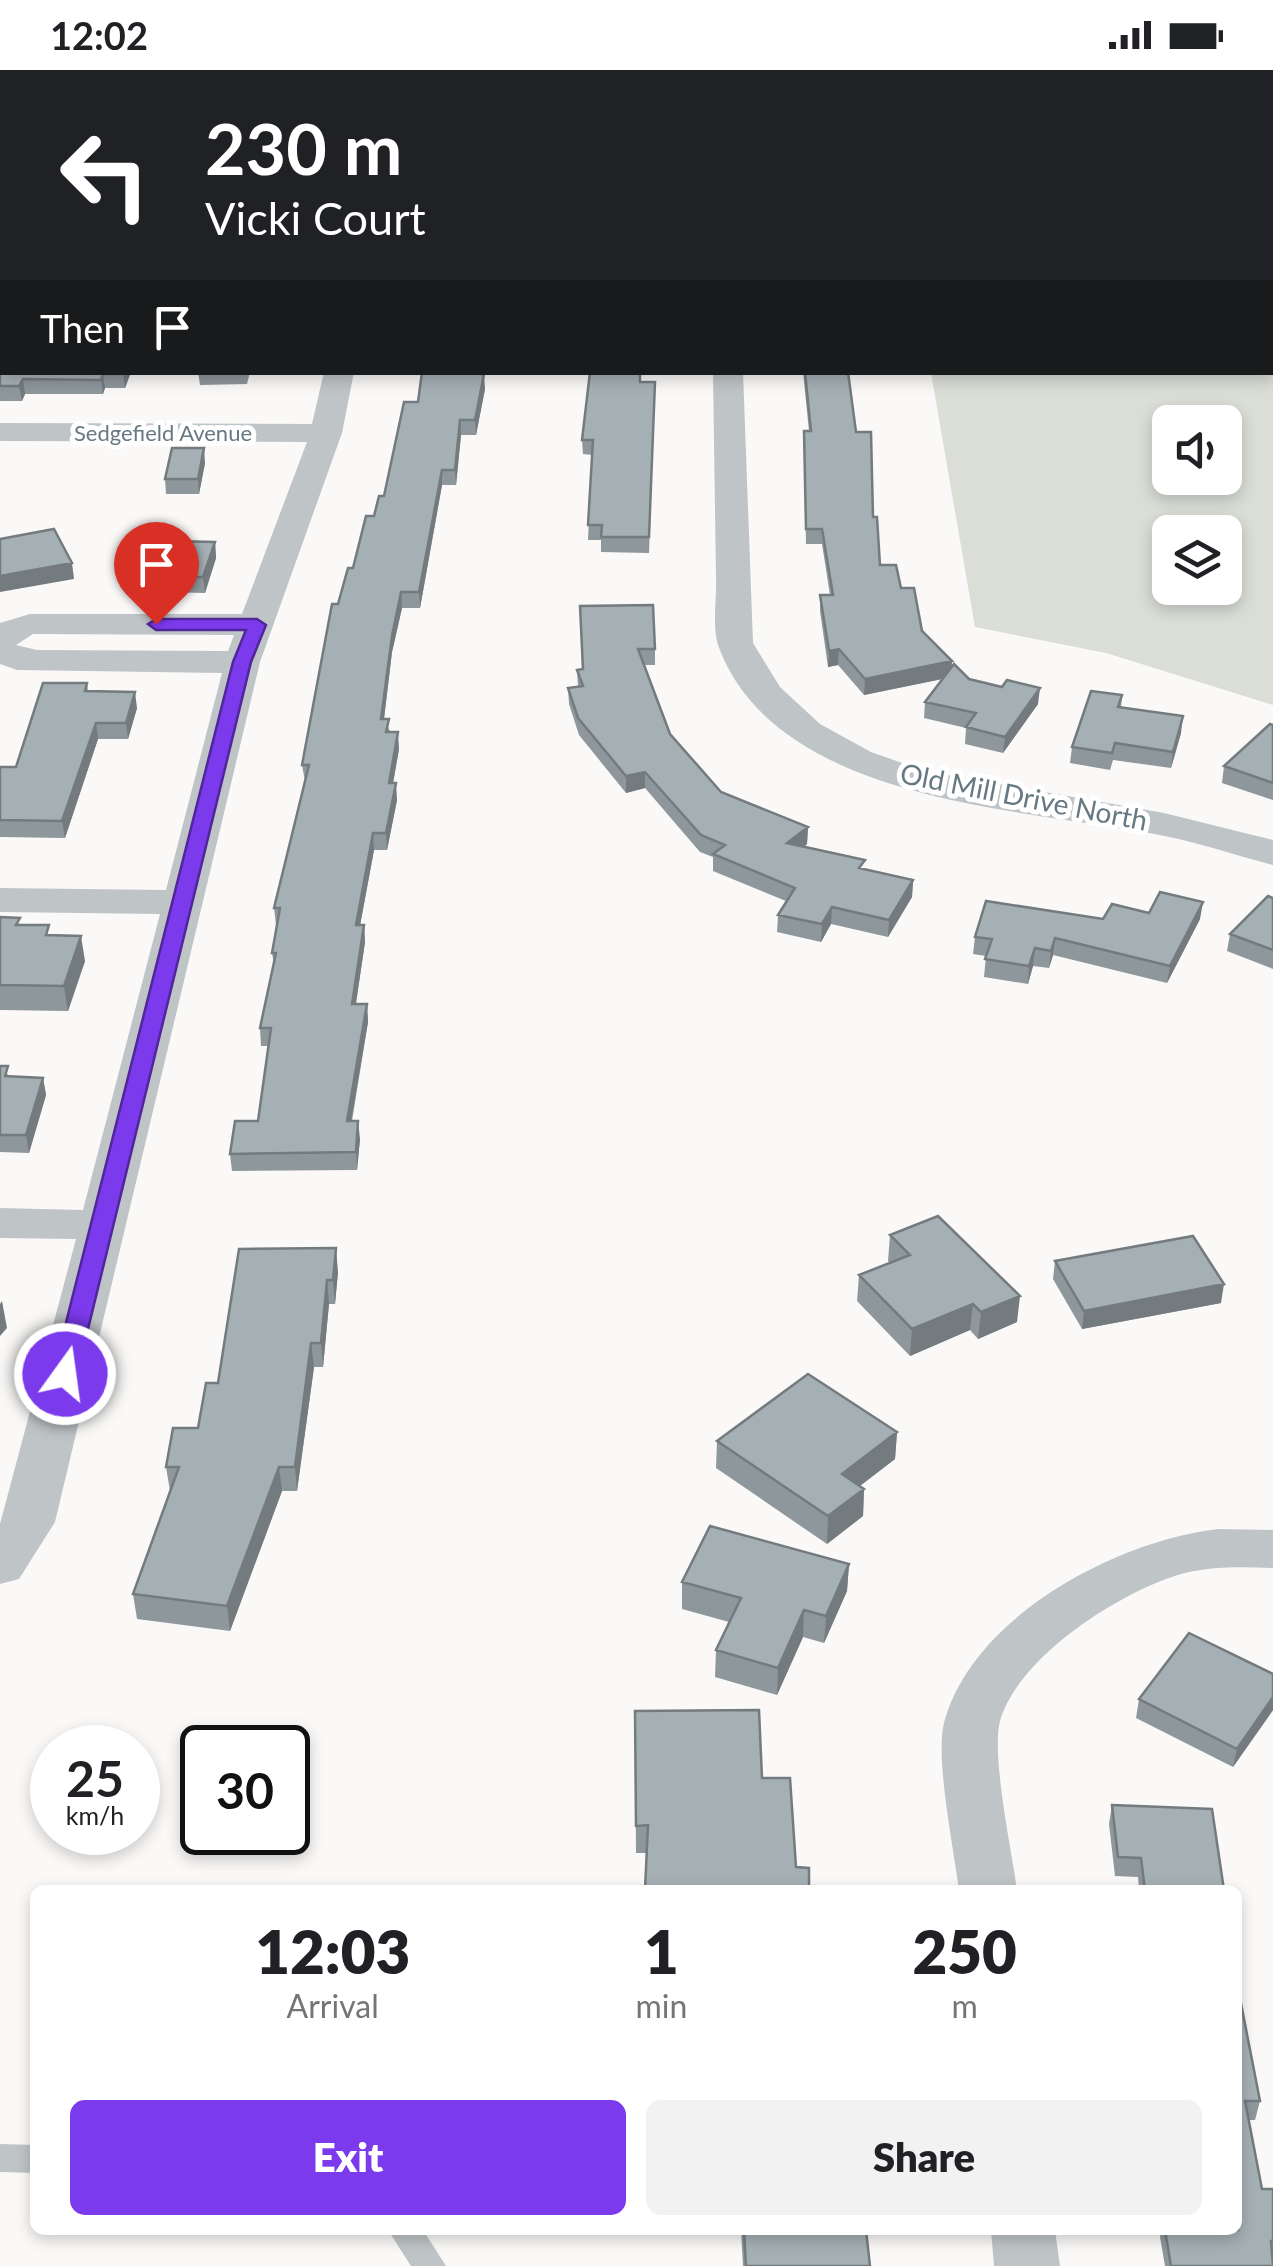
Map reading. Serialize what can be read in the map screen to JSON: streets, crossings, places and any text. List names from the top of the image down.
{
  "streets": {
    "street": ["Sedgefield Avenue", "Old Mill Drive North"]
  },
  "page": {
    "status": "12:02",
    "turn": ["230 m", "Vicki Court"],
    "then": "Then",
    "speed": "25 km/h",
    "limit": "30",
    "eta": [
      "12:03",
      "Arrival",
      "1",
      "min",
      "250",
      "m"
    ],
    "buttons": ["Exit", "Share"]
  }
}
